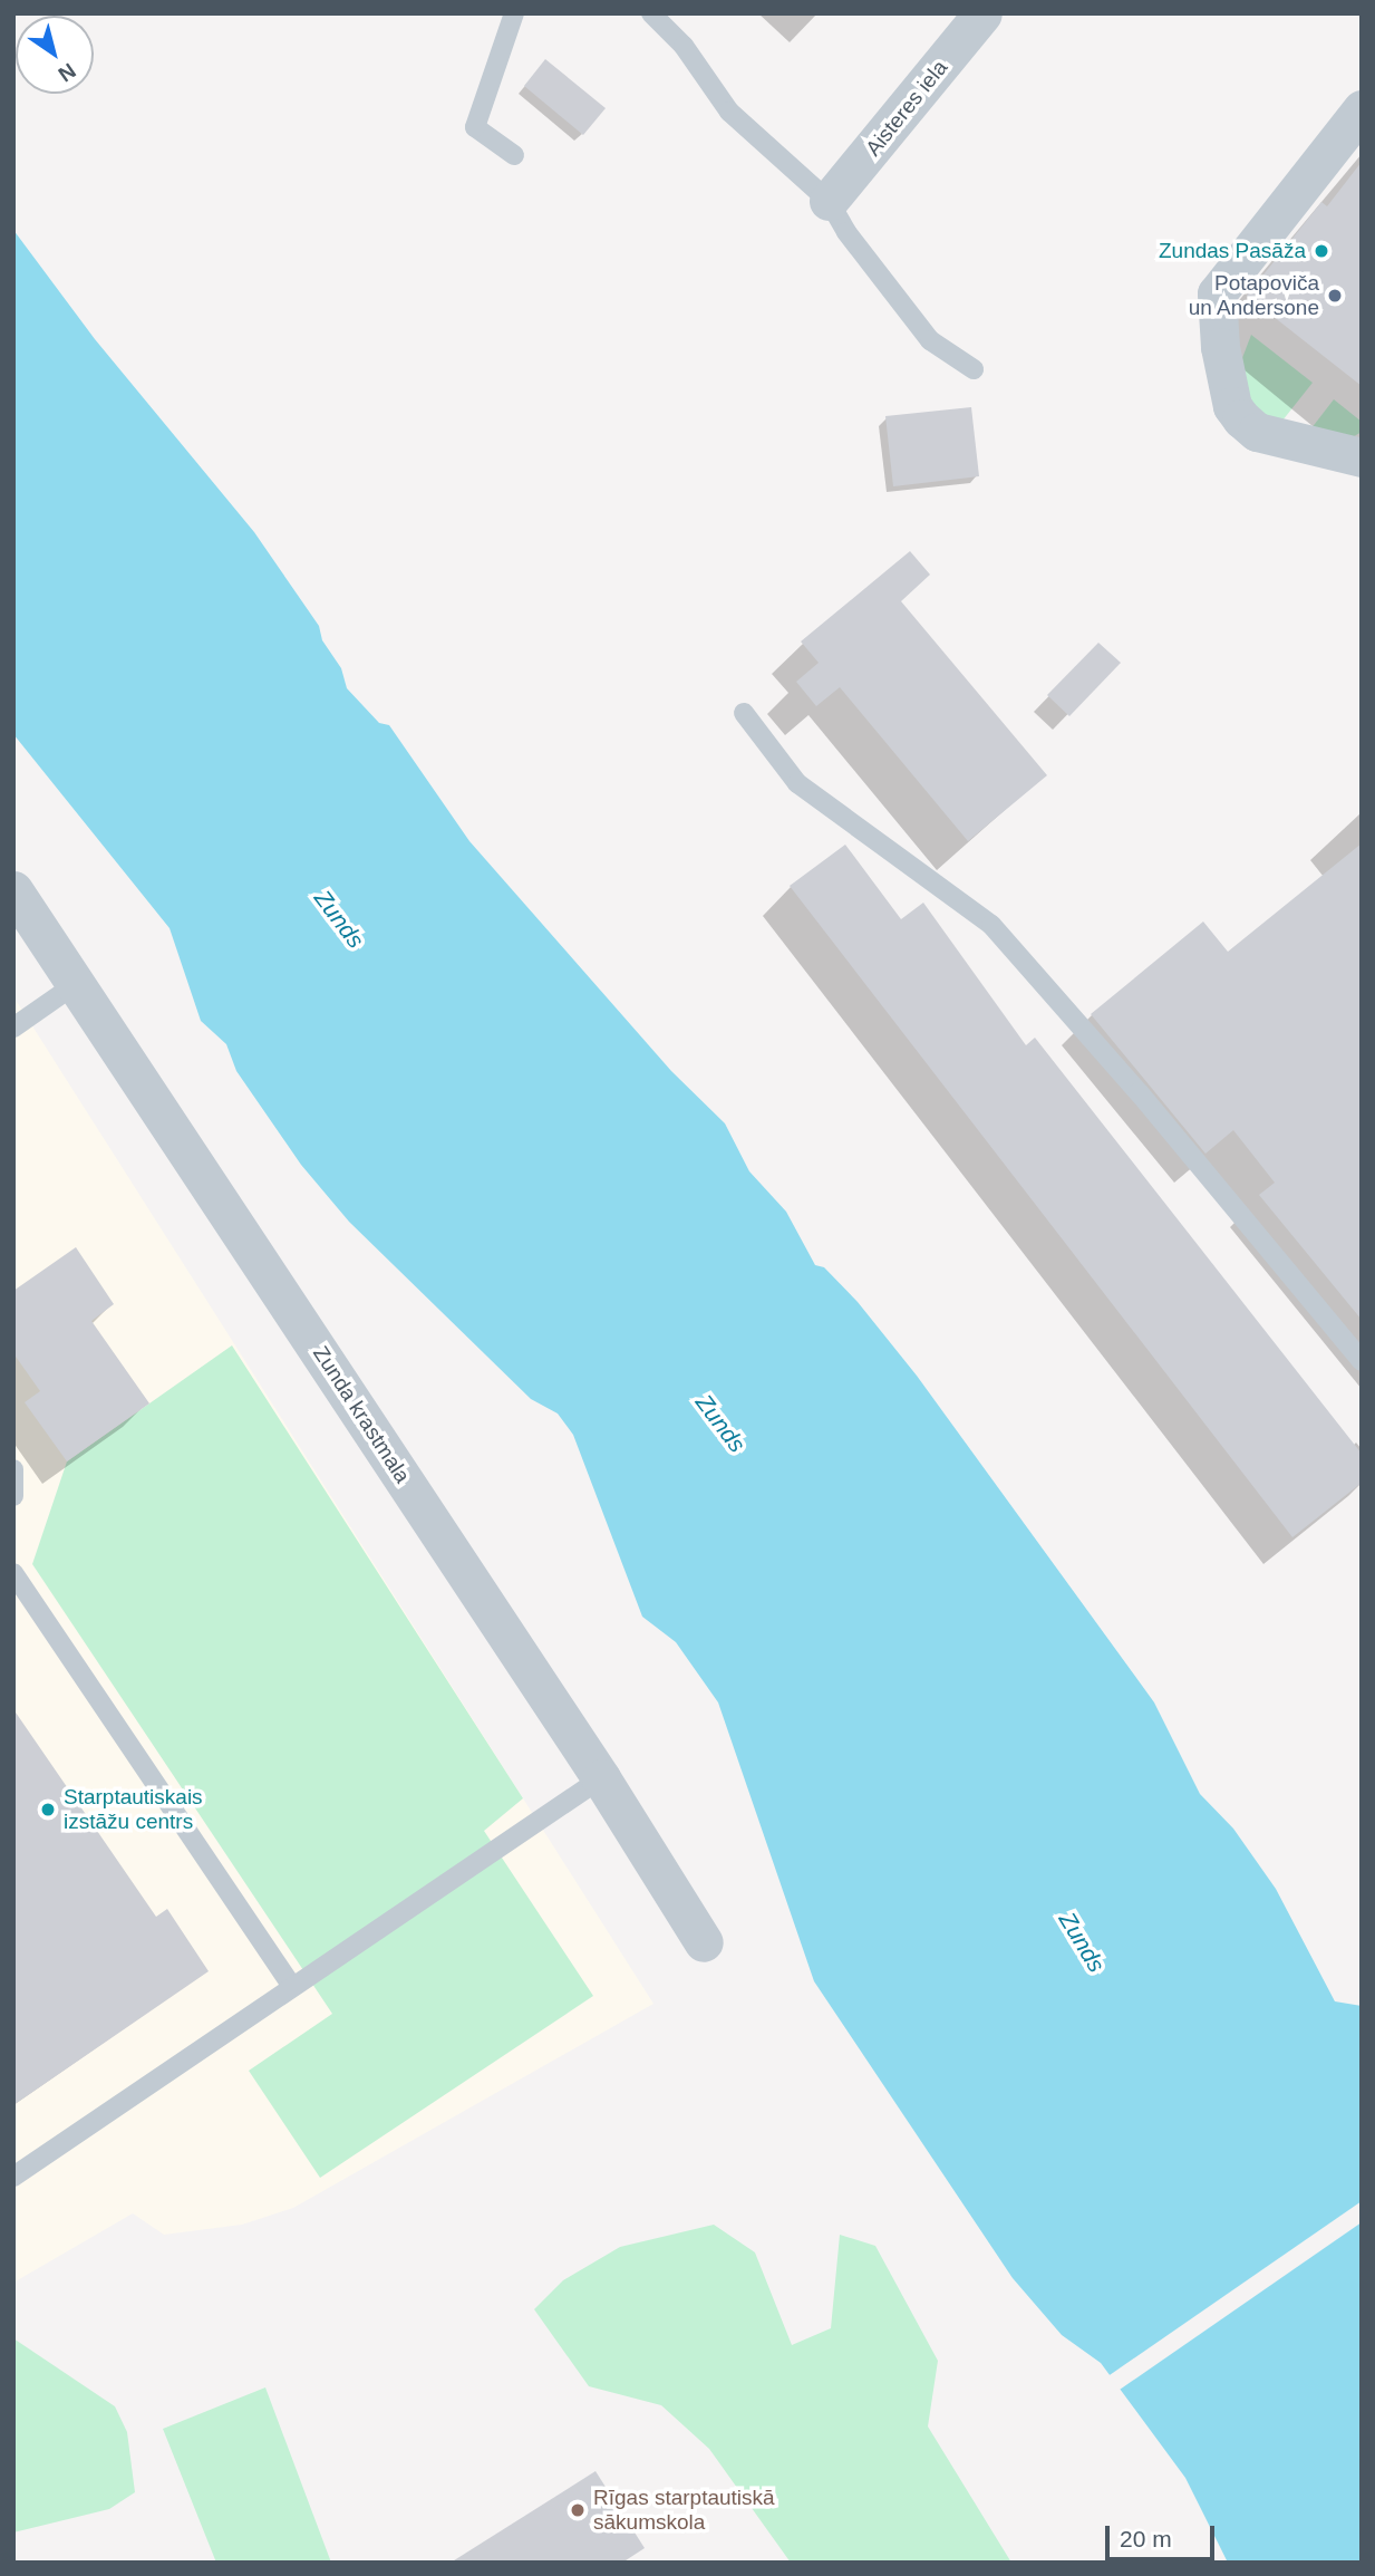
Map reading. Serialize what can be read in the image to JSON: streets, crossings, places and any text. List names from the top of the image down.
{
  "streets": {
    "street": ["Aisteres iela", "Zunda krastmala"]
  },
  "water": ["Zunds"],
  "places": [
    "Zundas Pasāža",
    "Potapoviča un Andersone",
    "Starptautiskais izstāžu centrs",
    "Rīgas starptautiskā sākumskola"
  ],
  "scale_bar": "20 m",
  "north": "bottom right"
}
